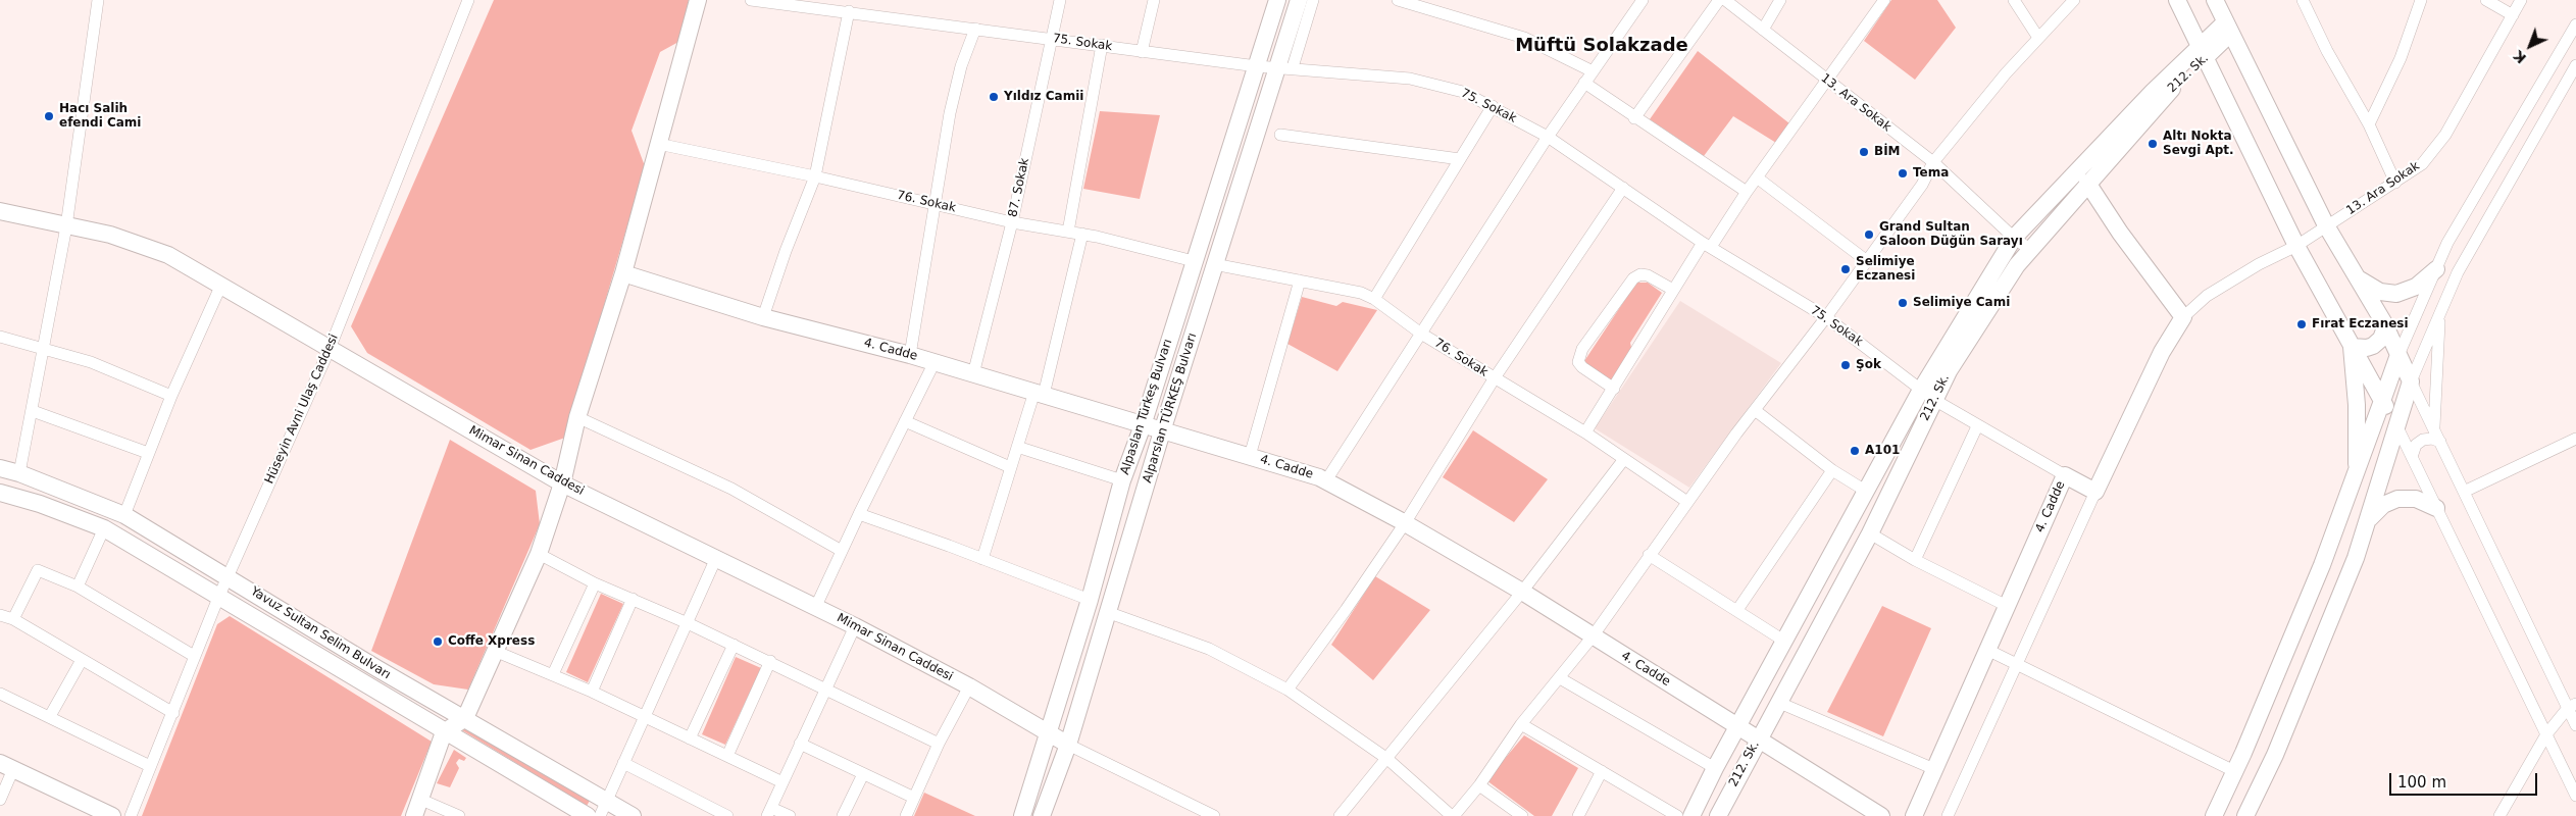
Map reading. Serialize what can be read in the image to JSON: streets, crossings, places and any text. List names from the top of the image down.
{
  "streets": {
    "main road": [
      "212. Sk.",
      "4. Cadde",
      "Alpaslan Türkeş Bulvarı",
      "Alparslan TÜRKEŞ Bulvarı",
      "Mimar Sinan Caddesi",
      "Yavuz Sultan Selim Bulvarı"
    ],
    "street": [
      "75. Sokak",
      "13. Ara Sokak",
      "87. Sokak",
      "76. Sokak",
      "Hüseyin Avni Ulaş Caddesi"
    ]
  },
  "crossings": [
    ["75. Sokak", "212. Sk."],
    ["75. Sokak", "87. Sokak"],
    ["75. Sokak", "4. Cadde"],
    ["75. Sokak", "Alpaslan Türkeş Bulvarı"],
    ["75. Sokak", "Alparslan TÜRKEŞ Bulvarı"],
    ["212. Sk.", "13. Ara Sokak"],
    ["212. Sk.", "4. Cadde"],
    ["87. Sokak", "76. Sokak"],
    ["87. Sokak", "4. Cadde"],
    ["76. Sokak", "Alpaslan Türkeş Bulvarı"],
    ["76. Sokak", "Alparslan TÜRKEŞ Bulvarı"],
    ["4. Cadde", "Alpaslan Türkeş Bulvarı"],
    ["4. Cadde", "Alparslan TÜRKEŞ Bulvarı"],
    ["Alpaslan Türkeş Bulvarı", "Mimar Sinan Caddesi"],
    ["Alparslan TÜRKEŞ Bulvarı", "Mimar Sinan Caddesi"],
    ["Hüseyin Avni Ulaş Caddesi", "Mimar Sinan Caddesi"],
    ["Hüseyin Avni Ulaş Caddesi", "Yavuz Sultan Selim Bulvarı"]
  ],
  "districts": ["Müftü Solakzade"],
  "places": [
    "Yıldız Camii",
    "Hacı Salih efendi Cami",
    "Altı Nokta Sevgi Apt.",
    "BİM",
    "Tema",
    "Grand Sultan Saloon Düğün Sarayı",
    "Selimiye Eczanesi",
    "Selimiye Cami",
    "Fırat Eczanesi",
    "Şok",
    "A101",
    "Coffe Xpress"
  ],
  "scale_bar": "100 m",
  "north": "bottom left"
}
